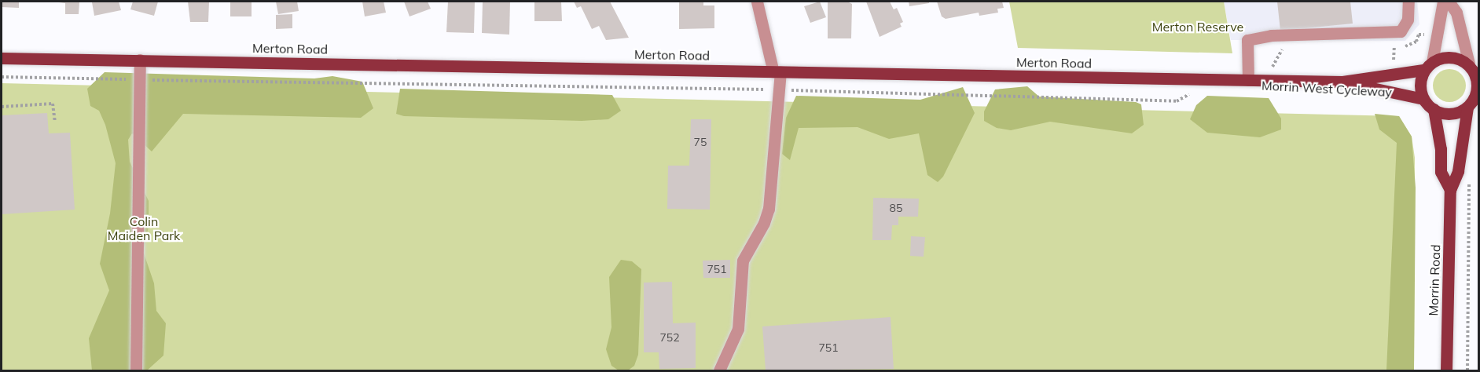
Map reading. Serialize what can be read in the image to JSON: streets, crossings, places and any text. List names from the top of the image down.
{
  "streets": {
    "main road": ["Merton Road", "Morrin Road"]
  },
  "crossings": [
    ["Merton Road", "Morrin Road"]
  ],
  "parks": ["Merton Reserve", "Colin Maiden Park"],
  "house_numbers": [
    "75",
    "85",
    "751",
    "752",
    "751"
  ]
}
